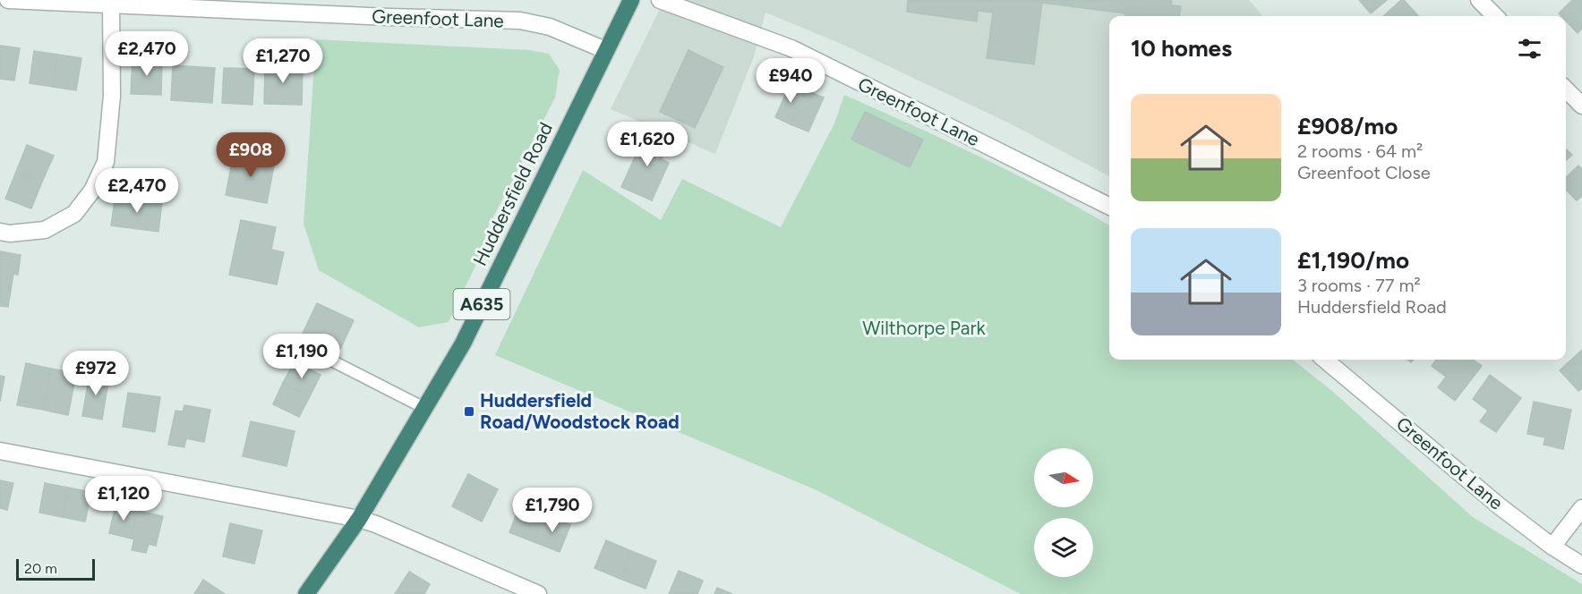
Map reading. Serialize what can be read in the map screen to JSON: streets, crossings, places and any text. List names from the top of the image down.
{
  "streets": {
    "highway": ["Huddersfield Road", "A635"],
    "street": ["Greenfoot Lane"]
  },
  "crossings": [
    ["Greenfoot Lane", "Huddersfield Road"]
  ],
  "parks": ["Wilthorpe Park"],
  "places": {
    "transit": ["Huddersfield Road/Woodstock Road"]
  },
  "scale_bar": "20 m",
  "north": "right",
  "page": {
    "heading": "10 homes",
    "price": [
      "£2,470",
      "£1,270",
      "£940",
      "£1,620",
      "£908",
      "£2,470",
      "£1,190",
      "£972",
      "£1,120",
      "£1,790"
    ],
    "list": [
      {
        "name": "£908/mo",
        "note": "2 rooms · 64 m² · Greenfoot Close"
      },
      {
        "name": "£1,190/mo",
        "note": "3 rooms · 77 m² · Huddersfield Road"
      }
    ],
    "scale": "20 m"
  }
}
